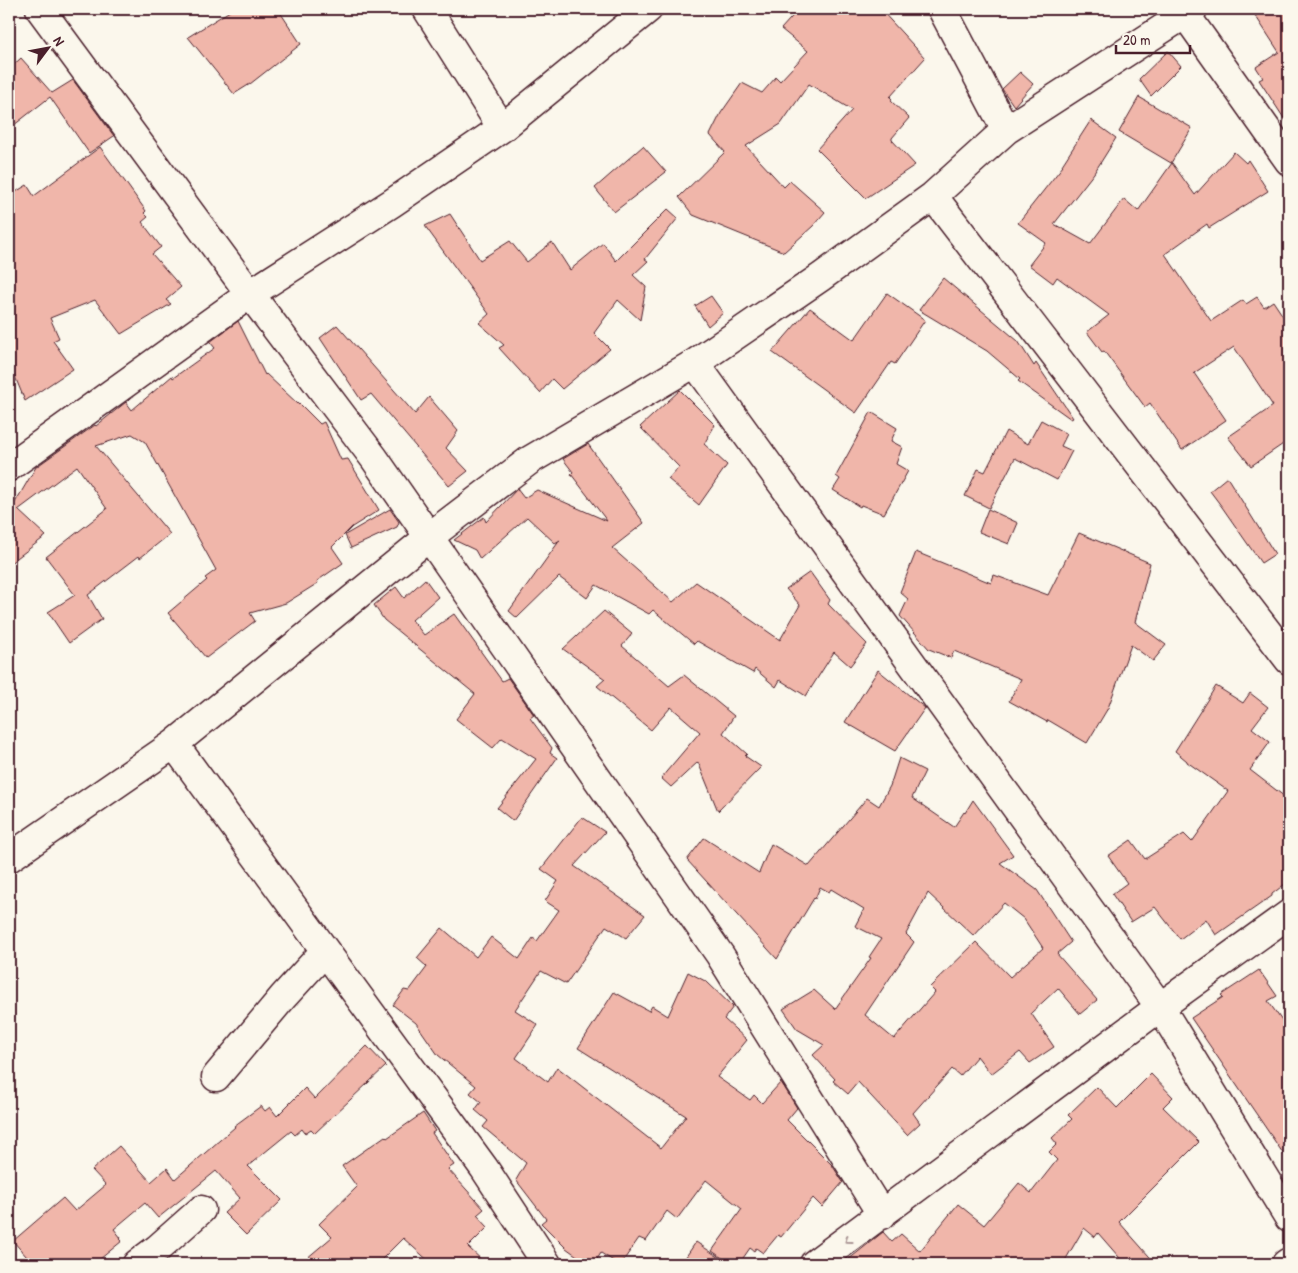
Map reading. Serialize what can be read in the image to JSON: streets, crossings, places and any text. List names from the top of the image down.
{
  "scale_bar": "20 m",
  "north": "top right"
}
